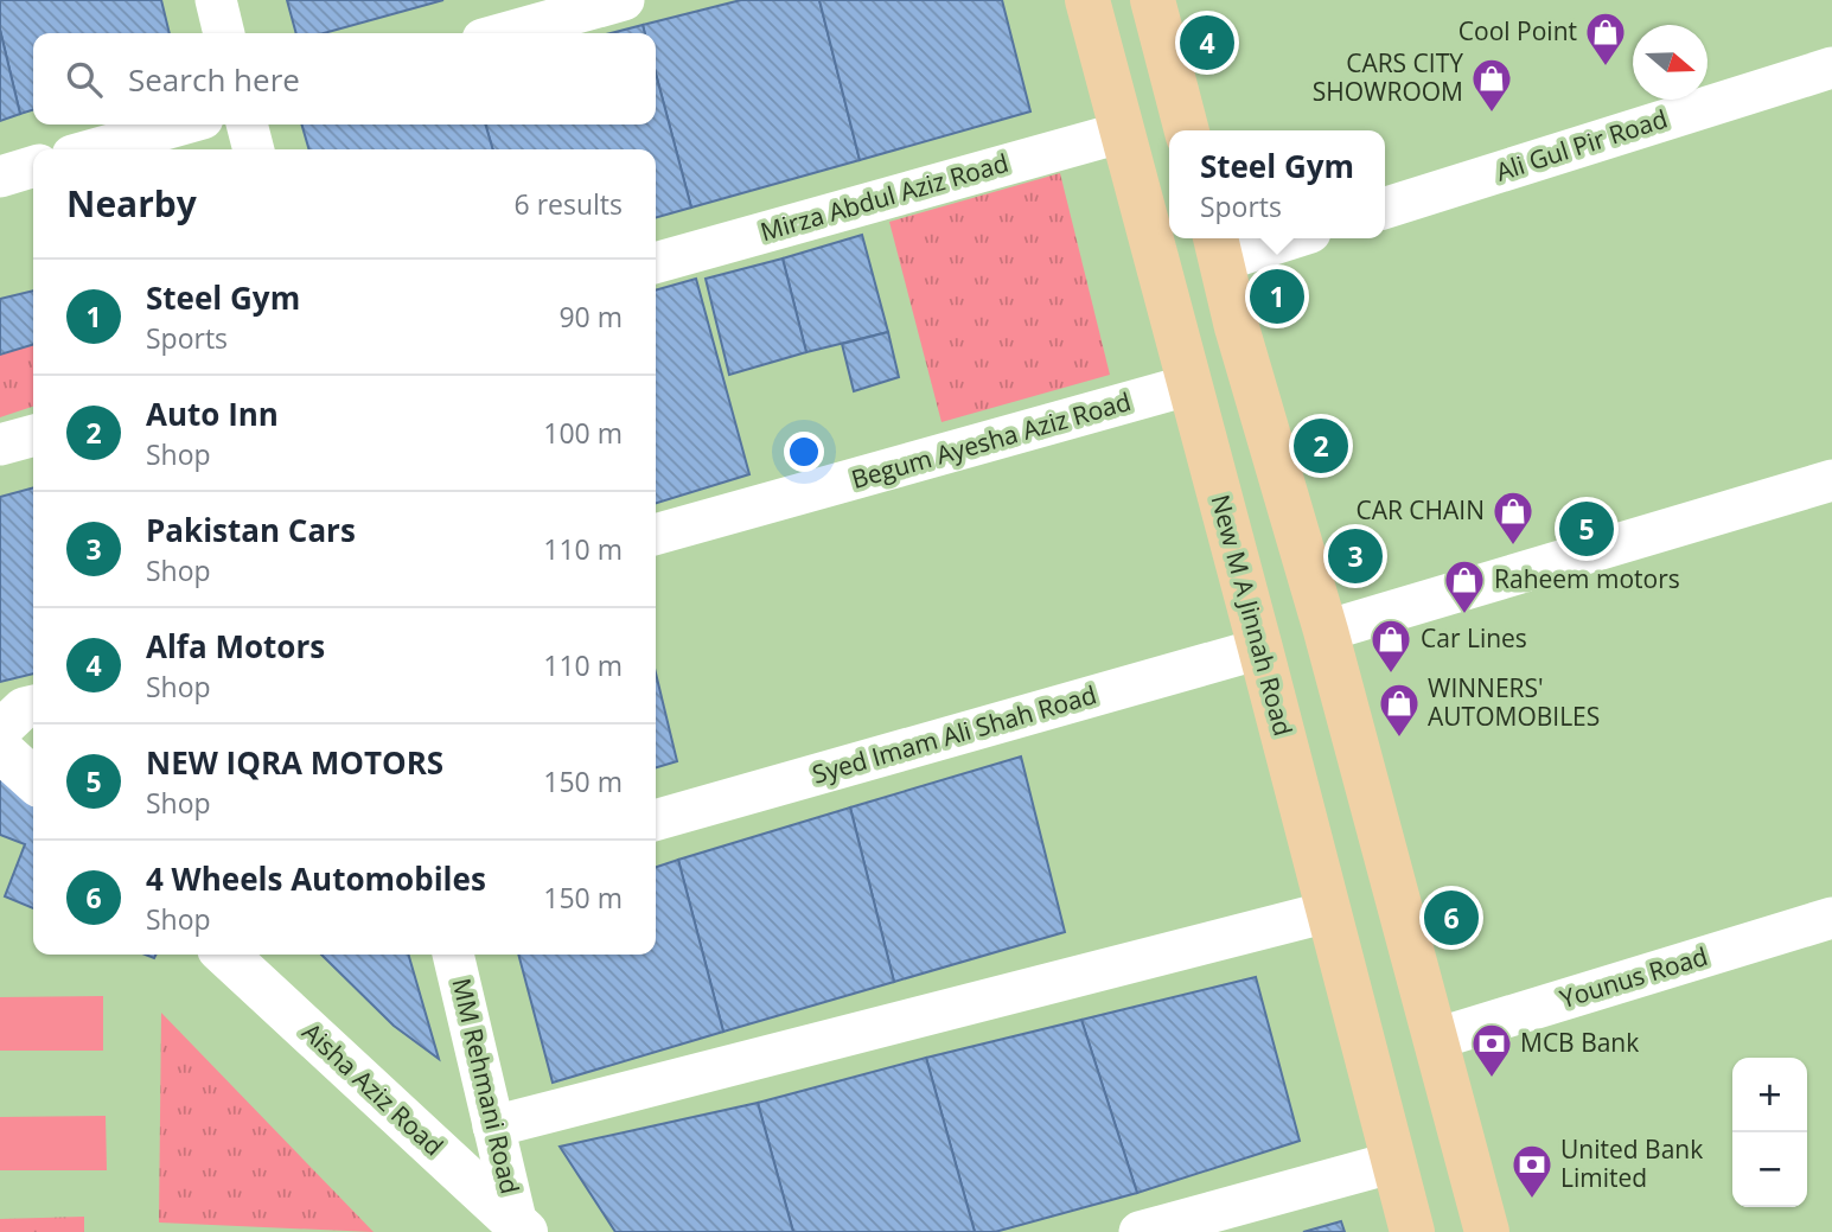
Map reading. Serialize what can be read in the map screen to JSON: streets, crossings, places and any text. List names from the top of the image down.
{
  "streets": {
    "main road": ["New M A Jinnah Road"],
    "street": [
      "Ali Gul Pir Road",
      "Mirza Abdul Aziz Road",
      "Begum Ayesha Aziz Road",
      "Syed Imam Ali Shah Road",
      "Younus Road",
      "MM Rehmani Road",
      "Aisha Aziz Road"
    ]
  },
  "crossings": [
    ["Mirza Abdul Aziz Road", "New M A Jinnah Road"],
    ["Begum Ayesha Aziz Road", "New M A Jinnah Road"],
    ["New M A Jinnah Road", "Syed Imam Ali Shah Road"],
    ["MM Rehmani Road", "Aisha Aziz Road"]
  ],
  "places": {
    "shop": [
      "Cool Point",
      "CARS CITY SHOWROOM",
      "CAR CHAIN",
      "Raheem motors",
      "Car Lines",
      "WINNERS' AUTOMOBILES"
    ],
    "bank": ["MCB Bank", "United Bank Limited"]
  },
  "north": "right",
  "page": {
    "pins": [
      "4",
      "1",
      "2",
      "5",
      "3",
      "6"
    ],
    "search": "Search here",
    "popup": ["Steel Gym", "Sports"],
    "heading": ["Nearby", "6 results"],
    "list": [
      {
        "mark": "1",
        "name": "Steel Gym",
        "note": "Sports",
        "value": "90 m"
      },
      {
        "mark": "2",
        "name": "Auto Inn",
        "note": "Shop",
        "value": "100 m"
      },
      {
        "mark": "3",
        "name": "Pakistan Cars",
        "note": "Shop",
        "value": "110 m"
      },
      {
        "mark": "4",
        "name": "Alfa Motors",
        "note": "Shop",
        "value": "110 m"
      },
      {
        "mark": "5",
        "name": "NEW IQRA MOTORS",
        "note": "Shop",
        "value": "150 m"
      },
      {
        "mark": "6",
        "name": "4 Wheels Automobiles",
        "note": "Shop",
        "value": "150 m"
      }
    ],
    "map_buttons": ["+", "−"]
  }
}
